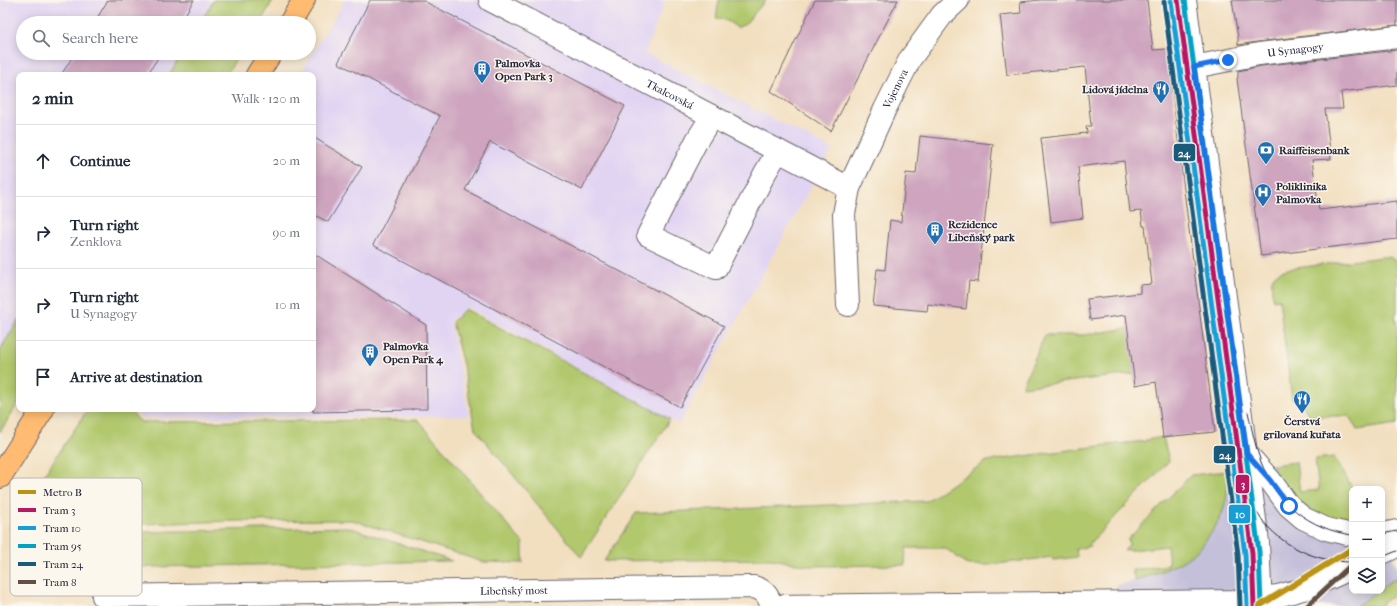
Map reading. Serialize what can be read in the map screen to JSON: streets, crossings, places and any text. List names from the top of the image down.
{
  "streets": {
    "street": [
      "U Synagogy",
      "Vojenova",
      "Tkalcovská",
      "Libeňský most"
    ]
  },
  "crossings": [
    ["Vojenova", "Tkalcovská"]
  ],
  "places": {
    "building": ["Palmovka Open Park 3", "Rezidence Libeňský park", "Palmovka Open Park 4"],
    "restaurant": ["Lidová jídelna", "Čerstvá grilovaná kuřata"],
    "bank": ["Raiffeisenbank"],
    "hospital": ["Poliklinika Palmovka"]
  },
  "lines": [
    "tram line 3",
    "tram line 95",
    "tram line 10",
    "tram line 24",
    "metro line B",
    "tram line 8"
  ],
  "legend": [
    "Metro B",
    "Tram 3",
    "Tram 10",
    "Tram 95",
    "Tram 24",
    "Tram 8"
  ],
  "page": {
    "search": "Search here",
    "heading": ["2 min", "Walk · 120 m"],
    "list": [
      ["Continue", "20 m"],
      ["Turn right", "Zenklova", "90 m"],
      ["Turn right", "U Synagogy", "10 m"],
      "Arrive at destination"
    ],
    "map_buttons": ["+", "−"]
  }
}
